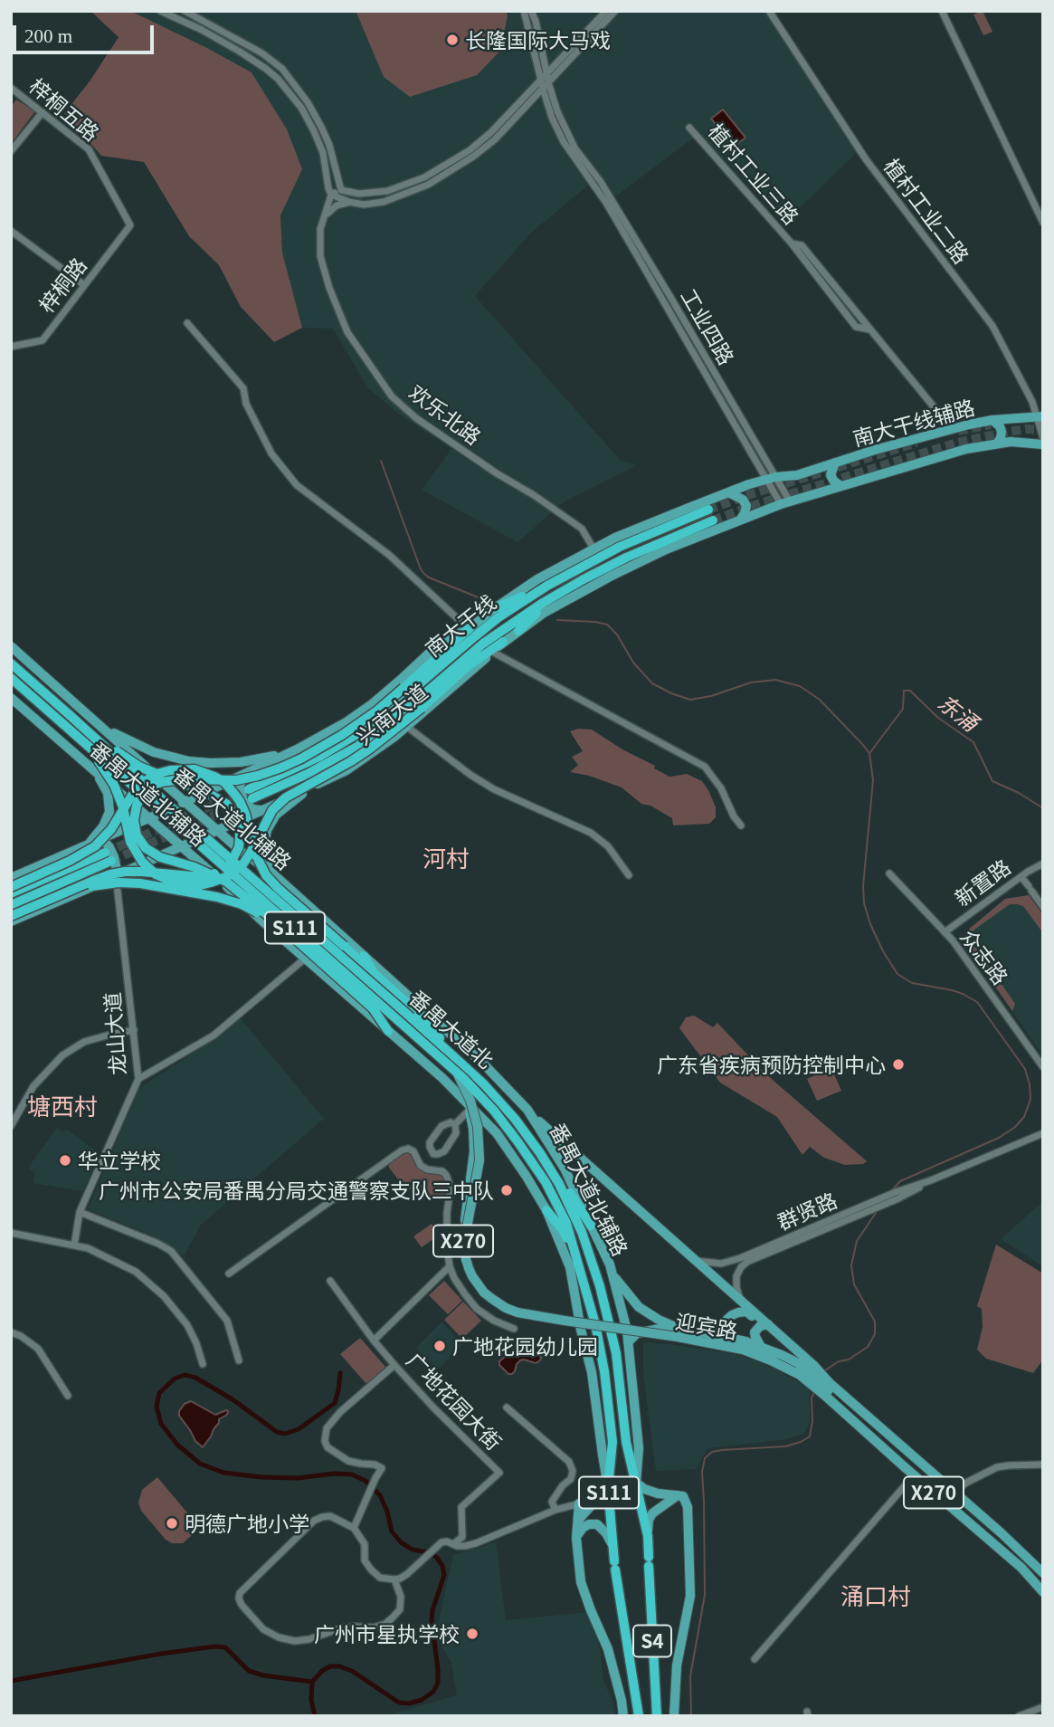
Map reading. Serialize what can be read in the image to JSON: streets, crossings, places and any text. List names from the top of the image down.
{
  "streets": {
    "highway": [
      "南大干线",
      "S111",
      "番禺大道北",
      "S4"
    ],
    "main road": [
      "南大干线辅路",
      "兴南大道",
      "番禺大道北铺路",
      "番禺大道北辅路",
      "X270",
      "迎宾路"
    ],
    "street": [
      "梓桐五路",
      "植村工业三路",
      "植村工业二路",
      "梓桐路",
      "工业四路",
      "欢乐北路",
      "新置路",
      "众志路",
      "龙山大道",
      "群贤路",
      "广地花园大街"
    ]
  },
  "crossings": [
    ["梓桐五路", "梓桐路"],
    ["植村工业二路", "南大干线辅路"],
    ["工业四路", "兴南大道"],
    ["欢乐北路", "兴南大道"],
    ["南大干线辅路", "兴南大道"],
    ["兴南大道", "番禺大道北铺路"],
    ["兴南大道", "番禺大道北辅路"],
    ["兴南大道", "龙山大道"],
    ["番禺大道北铺路", "番禺大道北辅路"],
    ["番禺大道北辅路", "番禺大道北"],
    ["番禺大道北辅路", "迎宾路"],
    ["新置路", "众志路"],
    ["番禺大道北", "S4"],
    ["群贤路", "迎宾路"]
  ],
  "districts": ["河村", "塘西村", "涌口村"],
  "water": ["东涌"],
  "places": [
    "长隆国际大马戏",
    "广东省疾病预防控制中心",
    "华立学校",
    "广州市公安局番禺分局交通警察支队三中队",
    "广地花园幼儿园",
    "明德广地小学",
    "广州市星执学校"
  ],
  "scale_bar": "200 m"
}
